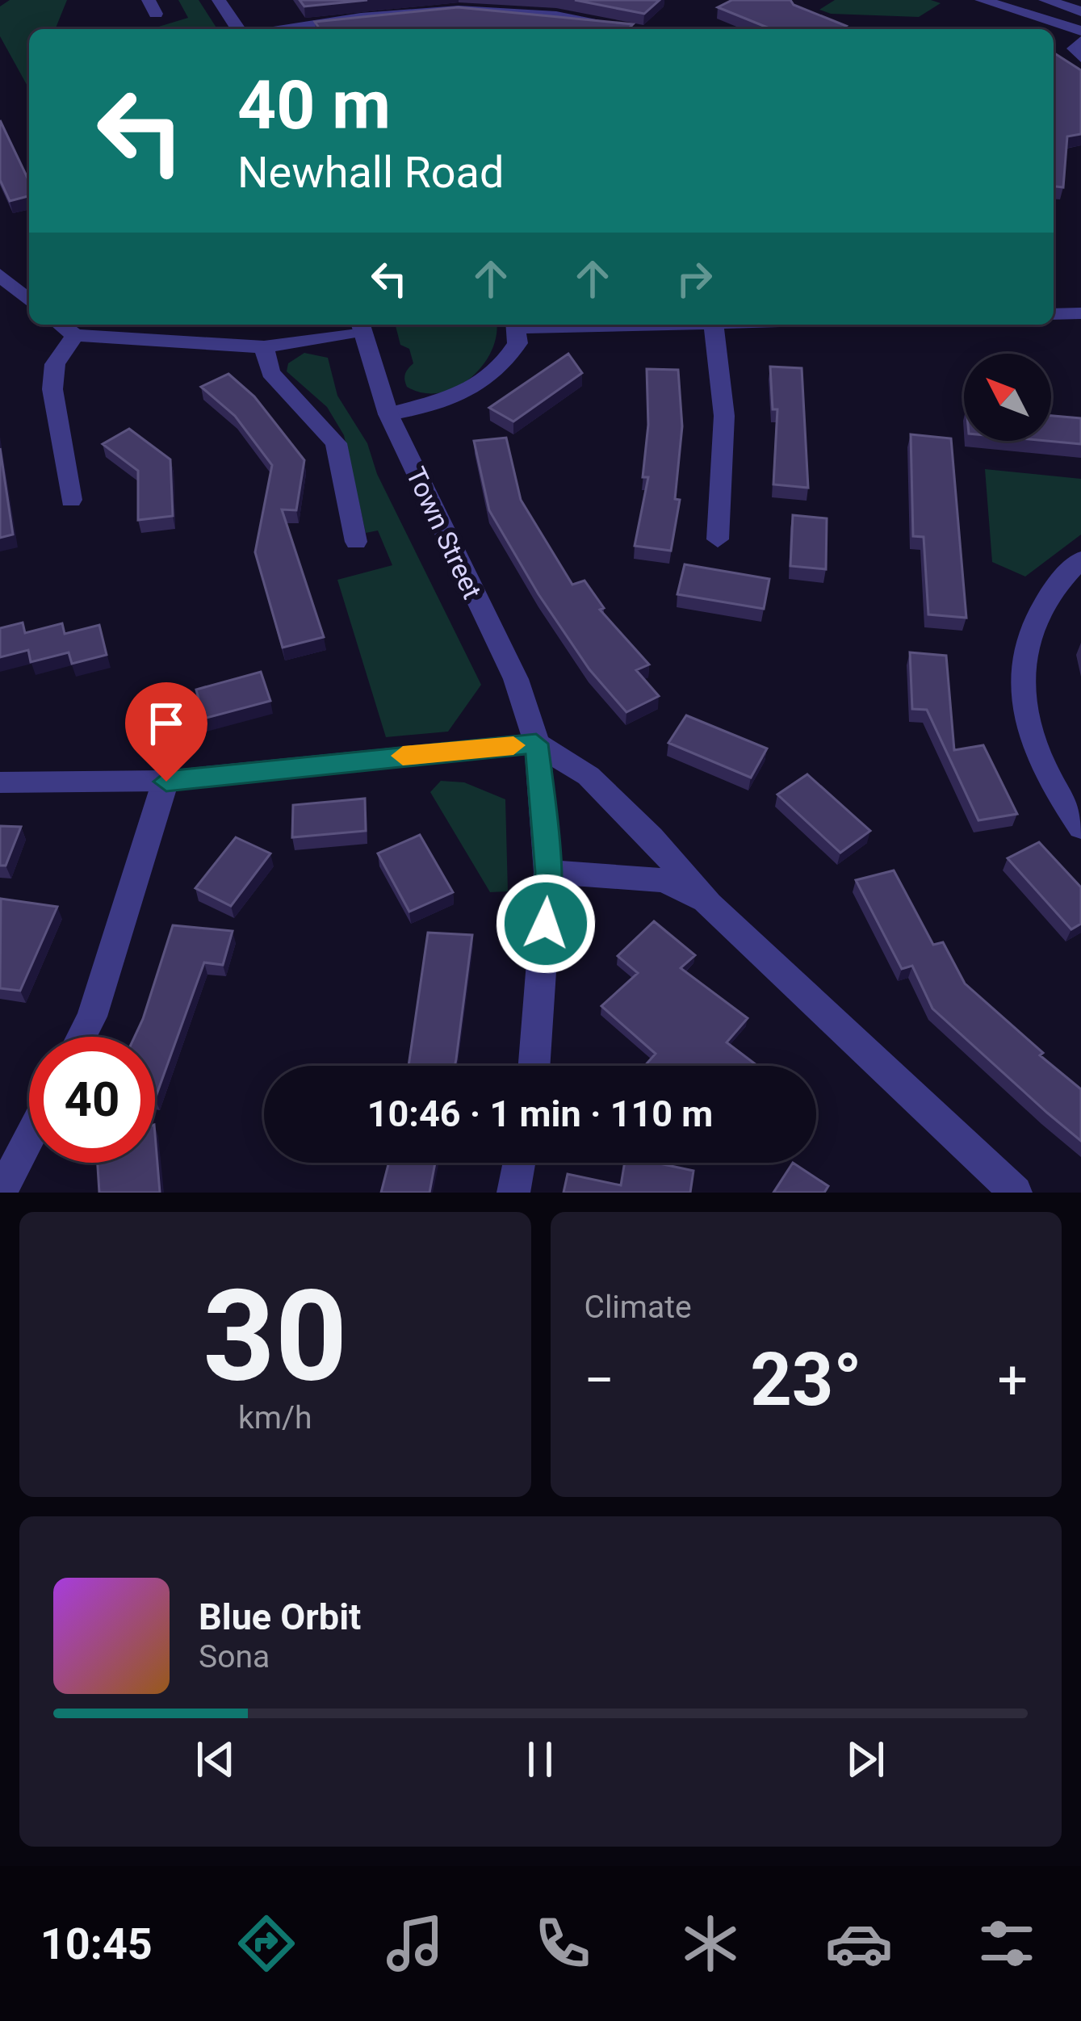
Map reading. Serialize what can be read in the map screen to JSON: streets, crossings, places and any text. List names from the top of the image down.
{
  "streets": {
    "street": ["Town Street"]
  },
  "north": "top left",
  "page": {
    "turn": ["40 m", "Newhall Road"],
    "limit": "40",
    "trip": "10:46 · 1 min · 110 m",
    "tile": [
      ["30", "km/h"],
      "Climate"
    ],
    "heat": ["−", "23°", "+"],
    "song": ["Blue Orbit", "Sona"],
    "tabs": "10:45"
  }
}
